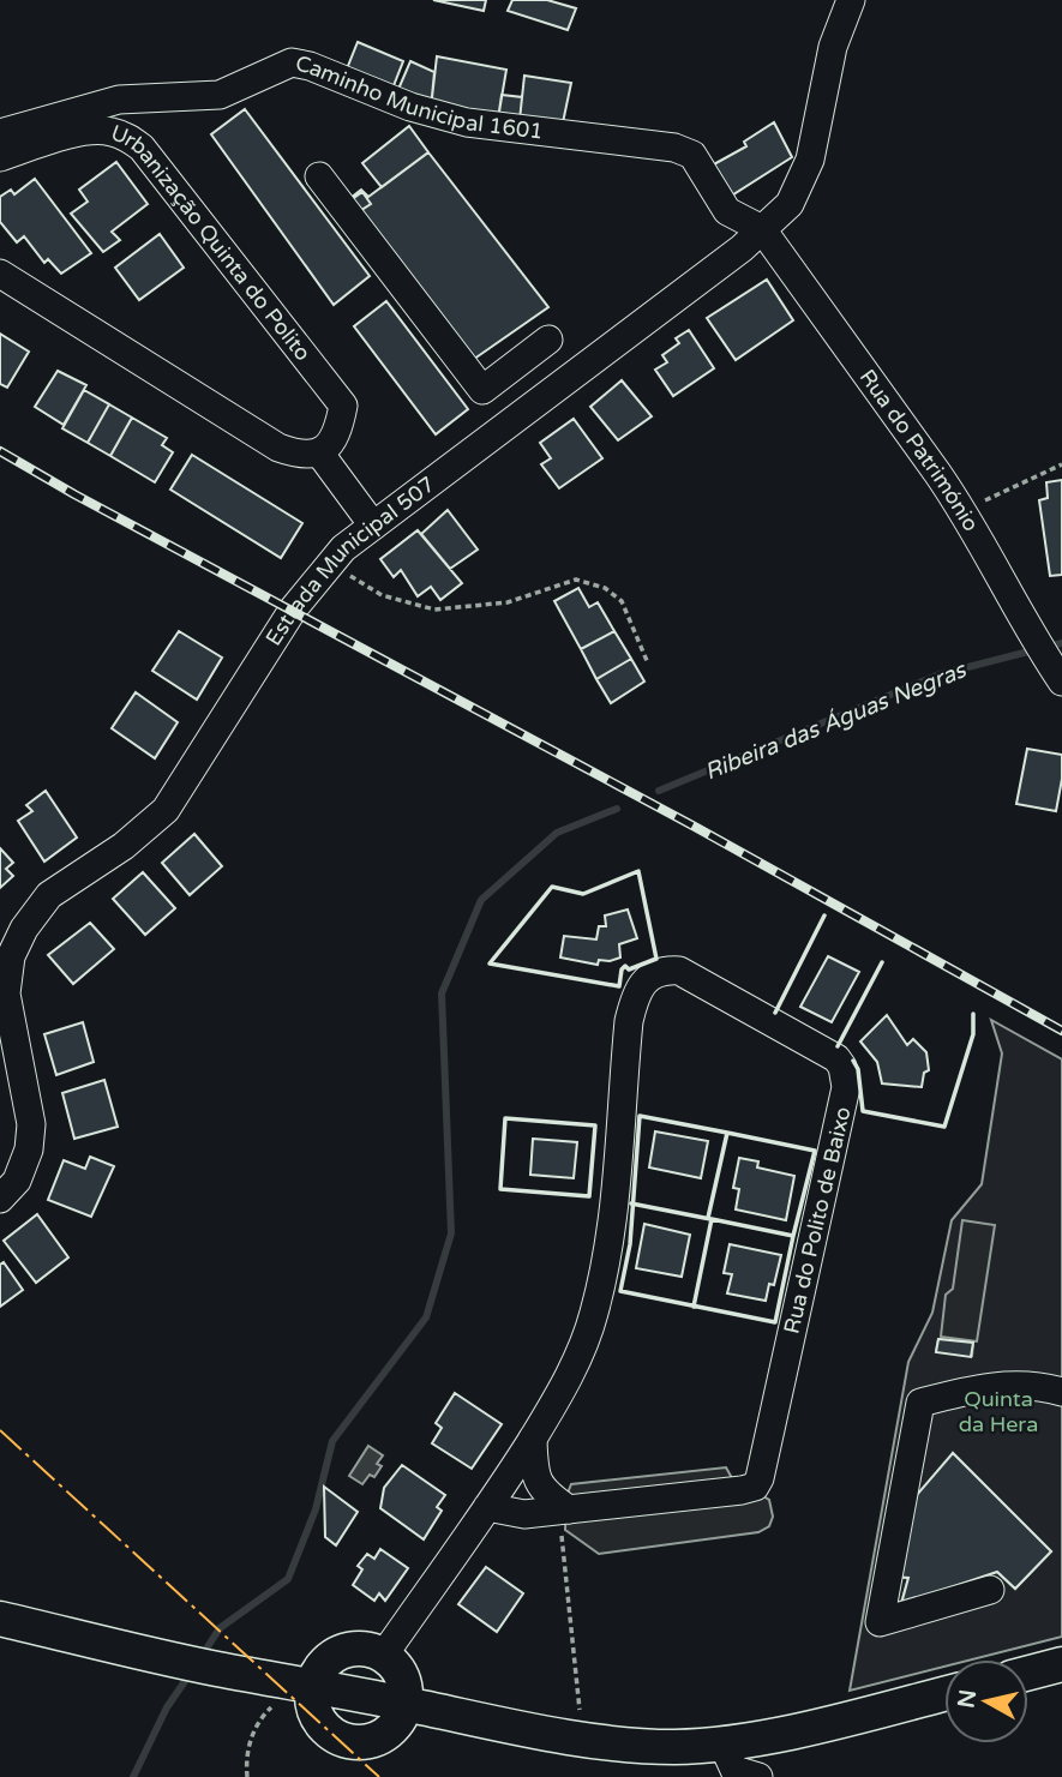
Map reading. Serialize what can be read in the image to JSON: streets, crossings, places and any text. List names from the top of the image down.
{
  "streets": {
    "street": [
      "Caminho Municipal 1601",
      "Urbanização Quinta do Polito",
      "Rua do Património",
      "Estrada Municipal 507",
      "Rua do Polito de Baixo"
    ]
  },
  "crossings": [
    ["Caminho Municipal 1601", "Rua do Património"],
    ["Caminho Municipal 1601", "Estrada Municipal 507"],
    ["Rua do Património", "Estrada Municipal 507"]
  ],
  "water": ["Ribeira das Águas Negras"],
  "parks": ["Quinta da Hera"],
  "north": "left"
}
